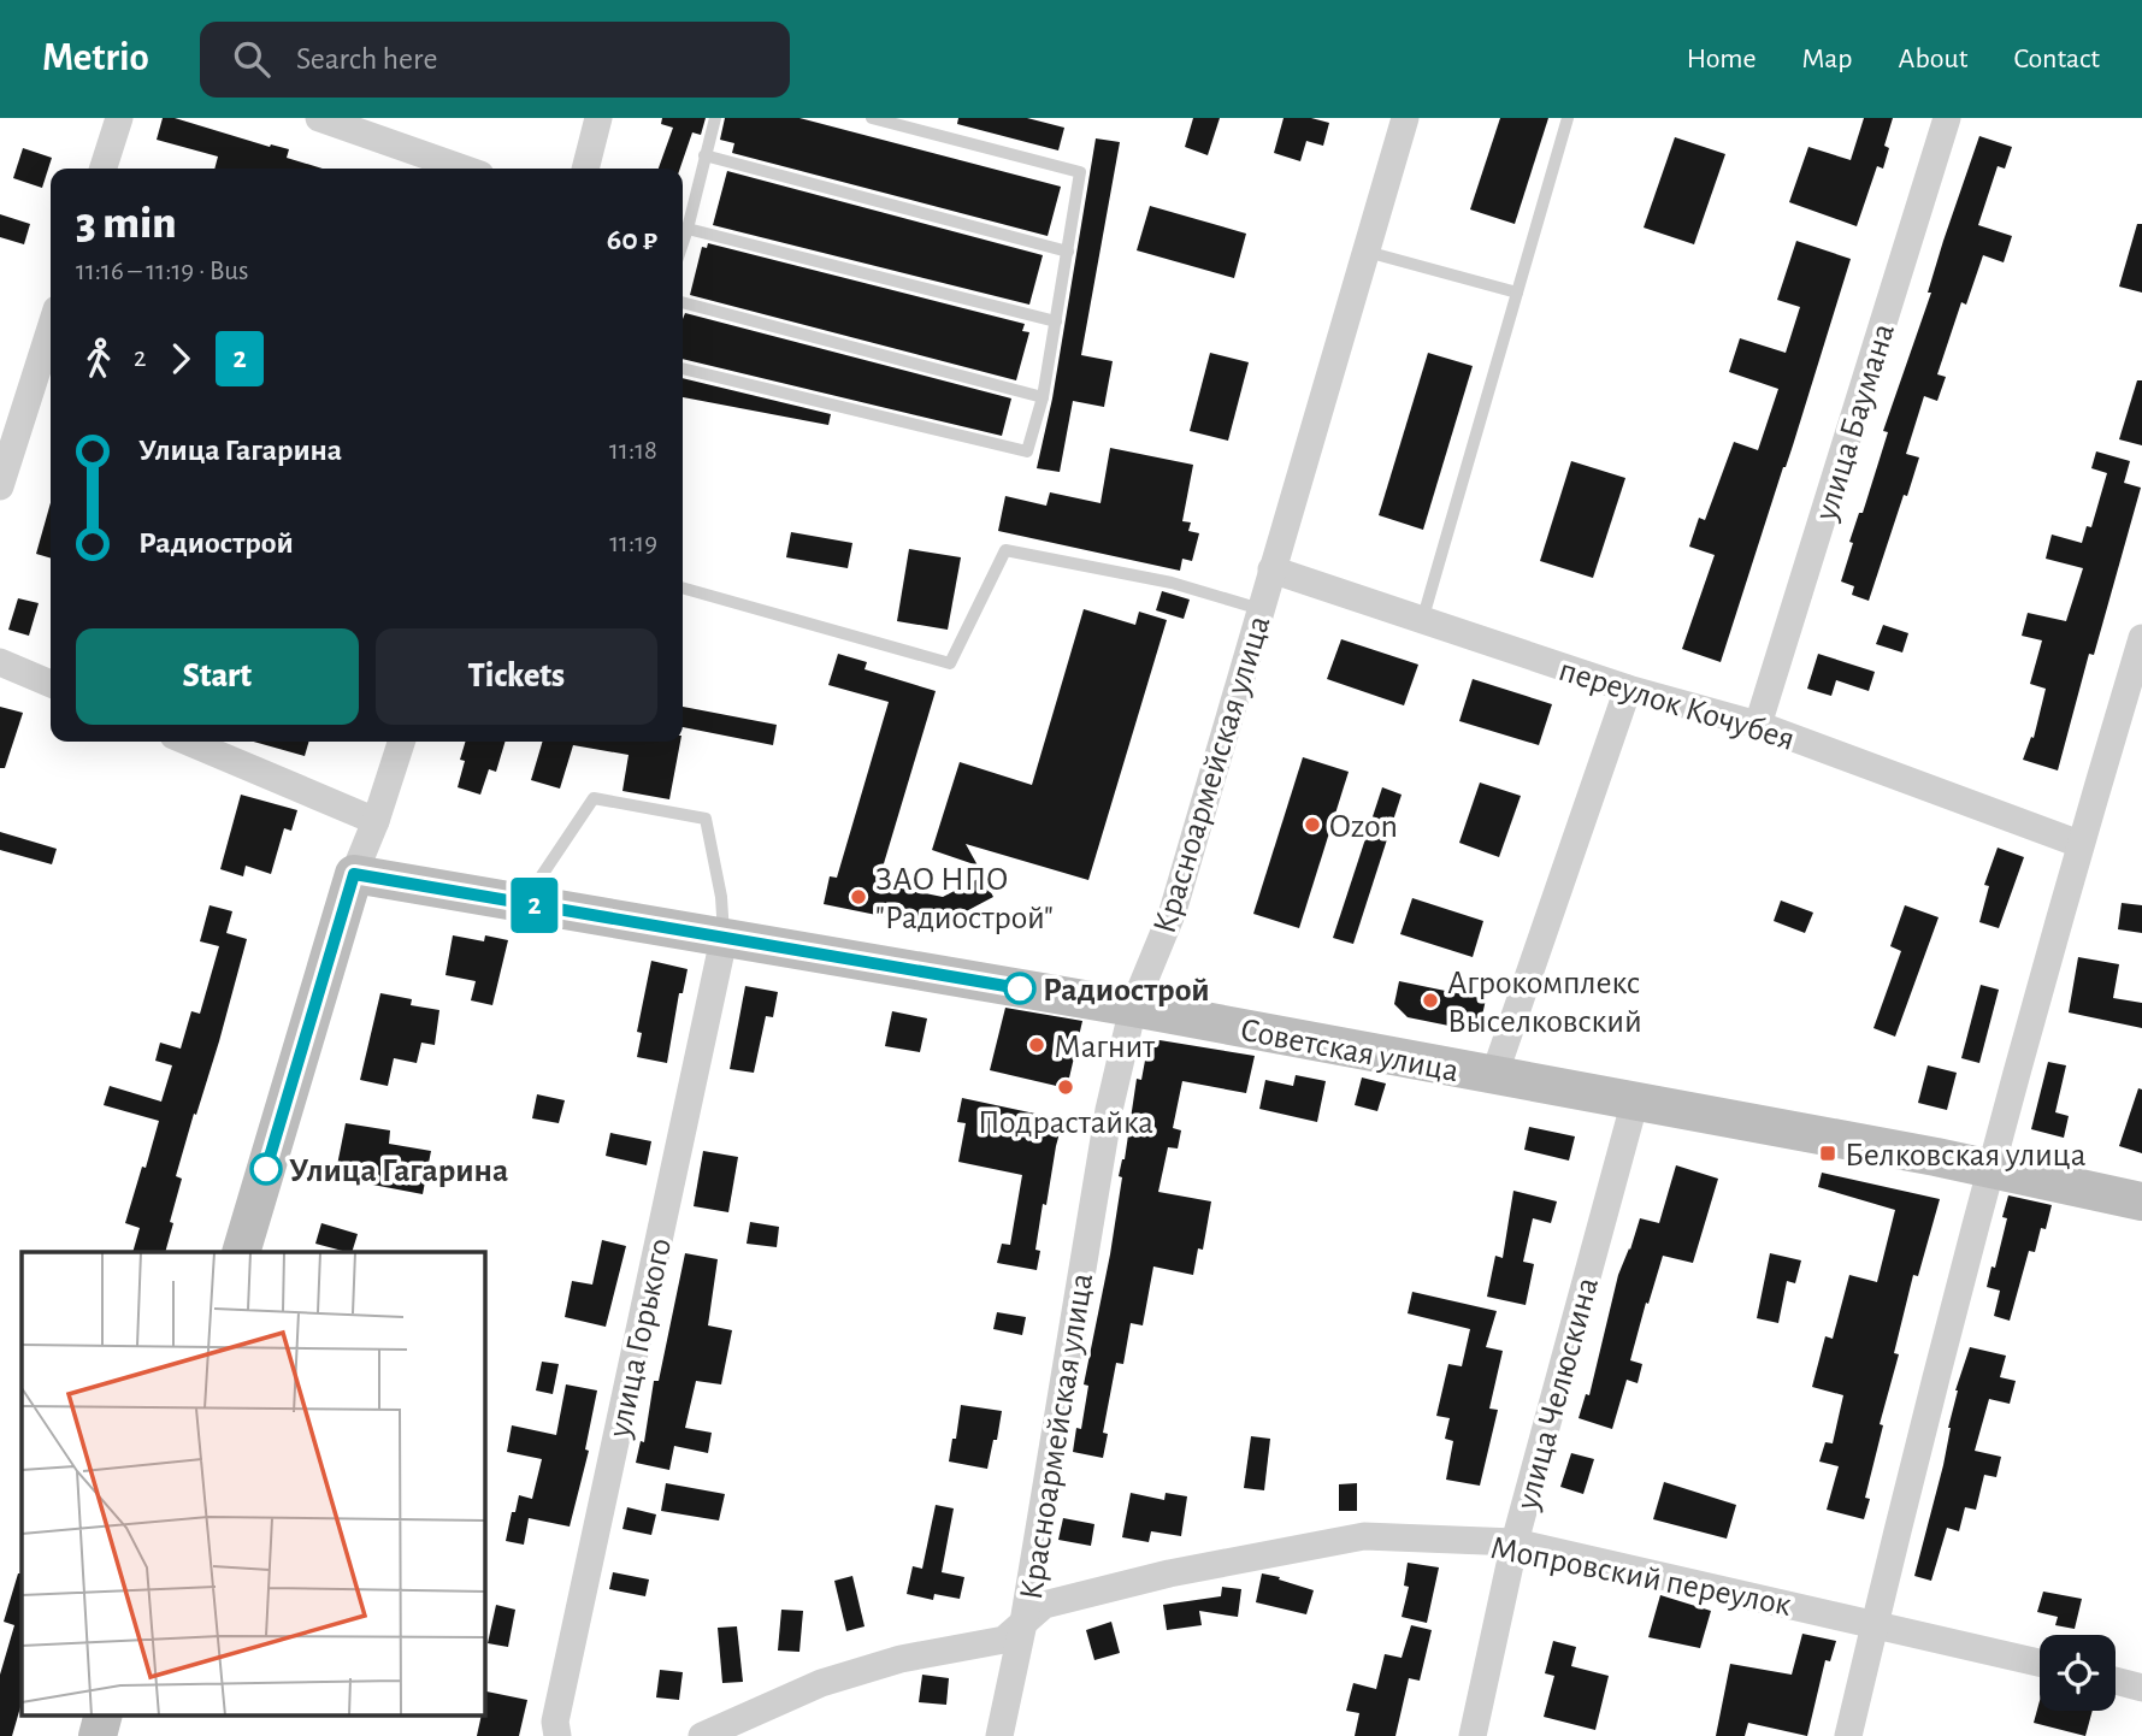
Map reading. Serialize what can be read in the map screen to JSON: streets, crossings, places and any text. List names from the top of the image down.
{
  "streets": {
    "street": [
      "улица Баумана",
      "переулок Кочубея",
      "Красноармейская улица",
      "Советская улица",
      "улица Горького",
      "улица Челюскина",
      "Мопровский переулок"
    ]
  },
  "crossings": [
    ["улица Баумана", "переулок Кочубея"],
    ["переулок Кочубея", "Красноармейская улица"],
    ["Красноармейская улица", "Советская улица"],
    ["Красноармейская улица", "Мопровский переулок"],
    ["Советская улица", "улица Горького"],
    ["Советская улица", "улица Челюскина"],
    ["улица Челюскина", "Мопровский переулок"]
  ],
  "places": {
    "other": [
      "Ozon",
      "ЗАО НПО \"Радиострой\"",
      "Радиострой",
      "Агрокомплекс Выселковский",
      "Магнит",
      "Подрастайка",
      "Улица Гагарина"
    ],
    "transit": ["Белковская улица"]
  },
  "lines": ["bus line 2"],
  "page": {
    "header": "Metrio",
    "search": "Search here",
    "nav": [
      "Home",
      "Map",
      "About",
      "Contact"
    ],
    "on_map": "2",
    "heading": ["3 min", "11:16 – 11:19 · Bus", "60 ₽"],
    "legs": ["2", "2"],
    "list": [
      {
        "name": "Улица Гагарина",
        "value": "11:18"
      },
      {
        "name": "Радиострой",
        "value": "11:19"
      }
    ],
    "buttons": ["Start", "Tickets"]
  }
}
